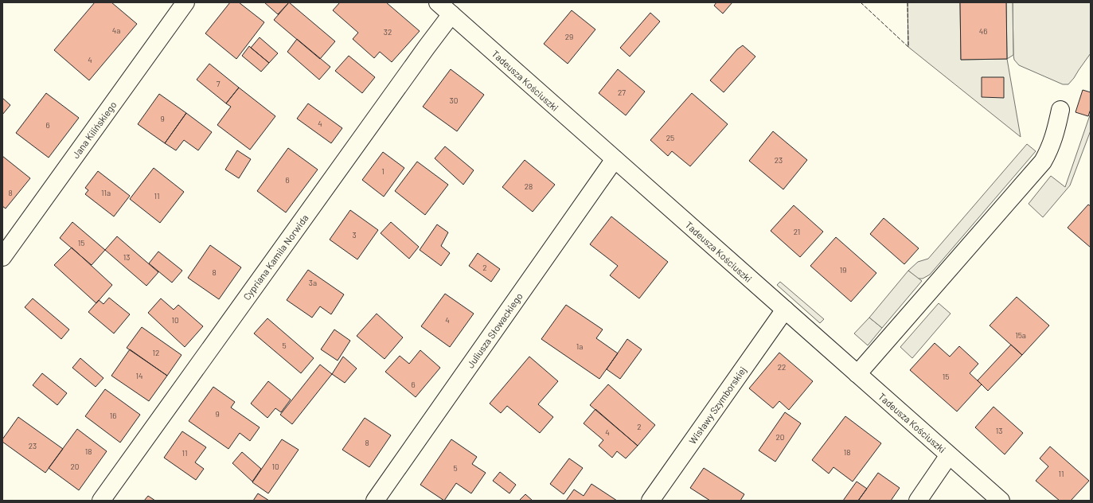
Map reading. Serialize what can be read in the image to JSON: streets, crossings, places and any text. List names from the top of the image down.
{
  "streets": {
    "street": [
      "Tadeusza Kościuszki",
      "Jana Kilińskiego",
      "Cypriana Kamila Norwida",
      "Juliusza Słowackiego",
      "Wisławy Szymborskiej"
    ]
  },
  "crossings": [
    ["Tadeusza Kościuszki", "Cypriana Kamila Norwida"],
    ["Tadeusza Kościuszki", "Juliusza Słowackiego"],
    ["Tadeusza Kościuszki", "Wisławy Szymborskiej"]
  ],
  "house_numbers": [
    "4a",
    "46",
    "32",
    "29",
    "4",
    "7",
    "27",
    "30",
    "9",
    "4",
    "6",
    "25",
    "23",
    "1",
    "6",
    "28",
    "8",
    "11a",
    "11",
    "21",
    "3",
    "15",
    "13",
    "2",
    "19",
    "8",
    "3a",
    "10",
    "4",
    "15a",
    "5",
    "1a",
    "12",
    "22",
    "14",
    "15",
    "6",
    "9",
    "16",
    "2",
    "13",
    "4",
    "20",
    "8",
    "23",
    "18",
    "18",
    "11",
    "20",
    "10",
    "5",
    "11"
  ]
}
